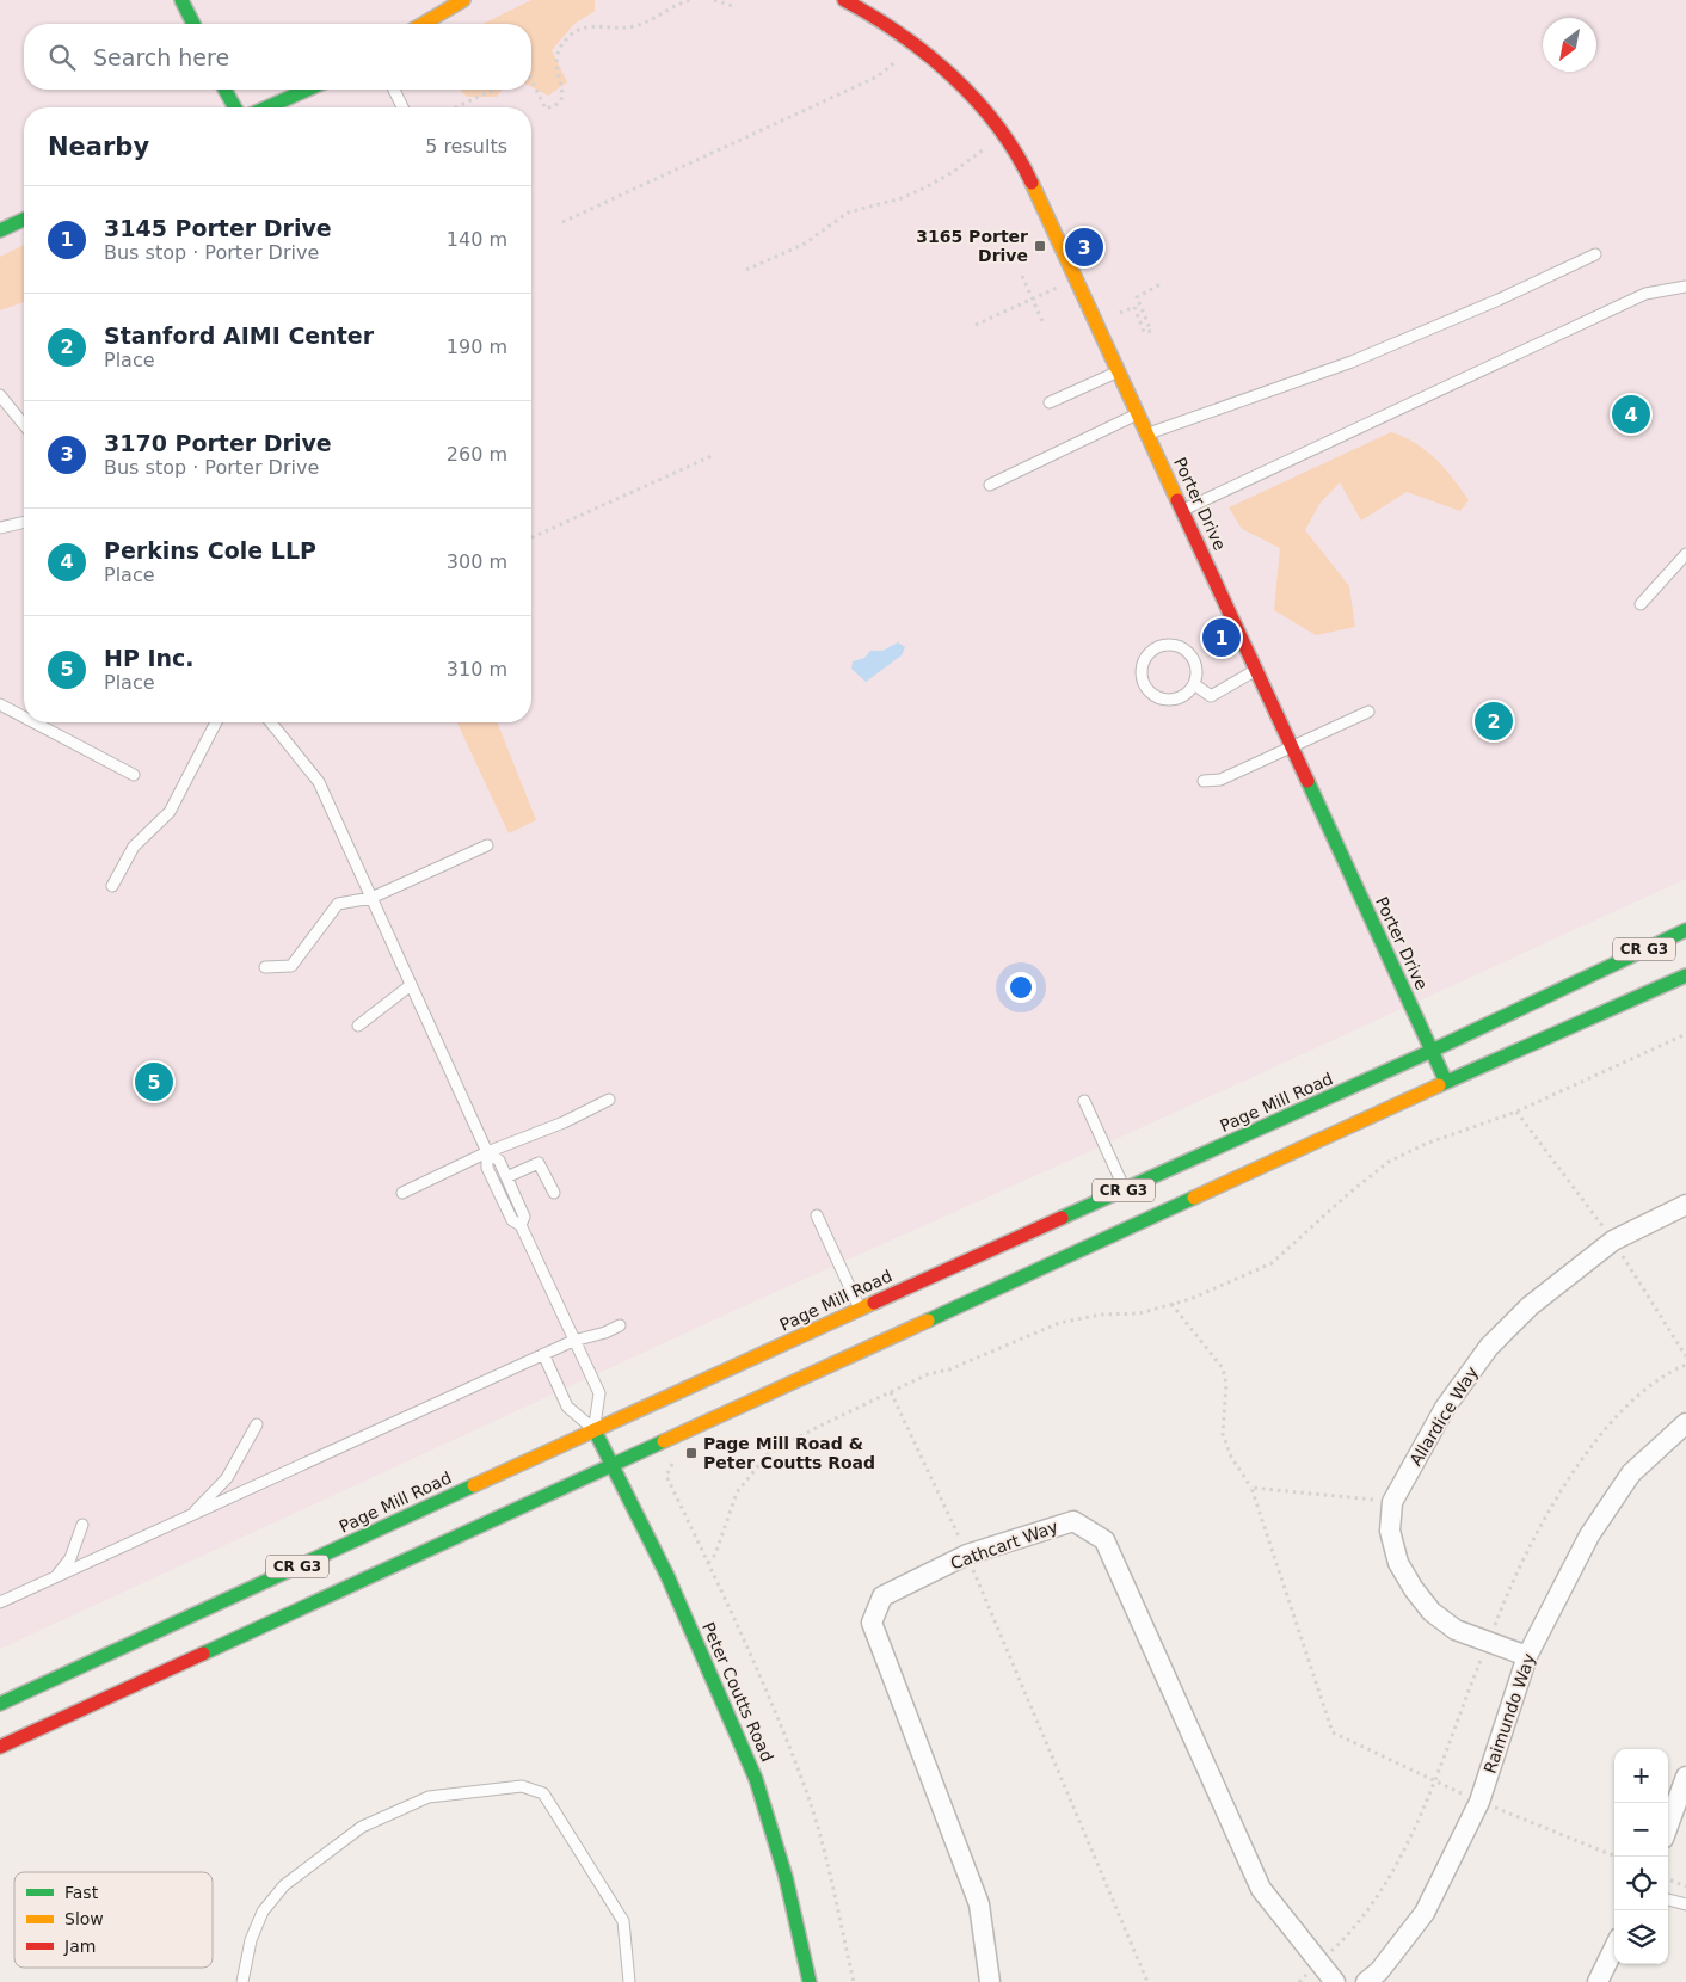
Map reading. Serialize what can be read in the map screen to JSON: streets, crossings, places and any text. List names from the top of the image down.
{
  "streets": {
    "main road": [
      "Porter Drive",
      "CR G3",
      "Page Mill Road",
      "Peter Coutts Road"
    ],
    "street": ["Allardice Way", "Cathcart Way", "Raimundo Way"]
  },
  "crossings": [
    ["Porter Drive", "CR G3"],
    ["Porter Drive", "Page Mill Road"],
    ["CR G3", "Peter Coutts Road"],
    ["Page Mill Road", "Peter Coutts Road"],
    ["Allardice Way", "Raimundo Way"]
  ],
  "places": {
    "transit": ["3165 Porter Drive", "Page Mill Road & Peter Coutts Road"]
  },
  "legend": ["Fast", "Slow", "Jam"],
  "north": "bottom left",
  "page": {
    "search": "Search here",
    "heading": ["Nearby", "5 results"],
    "list": [
      {
        "mark": "1",
        "name": "3145 Porter Drive",
        "note": "Bus stop · Porter Drive",
        "value": "140 m"
      },
      {
        "mark": "2",
        "name": "Stanford AIMI Center",
        "note": "Place",
        "value": "190 m"
      },
      {
        "mark": "3",
        "name": "3170 Porter Drive",
        "note": "Bus stop · Porter Drive",
        "value": "260 m"
      },
      {
        "mark": "4",
        "name": "Perkins Cole LLP",
        "note": "Place",
        "value": "300 m"
      },
      {
        "mark": "5",
        "name": "HP Inc.",
        "note": "Place",
        "value": "310 m"
      }
    ],
    "pins": [
      "3",
      "4",
      "1",
      "2",
      "5"
    ],
    "map_buttons": ["+", "−"]
  }
}
